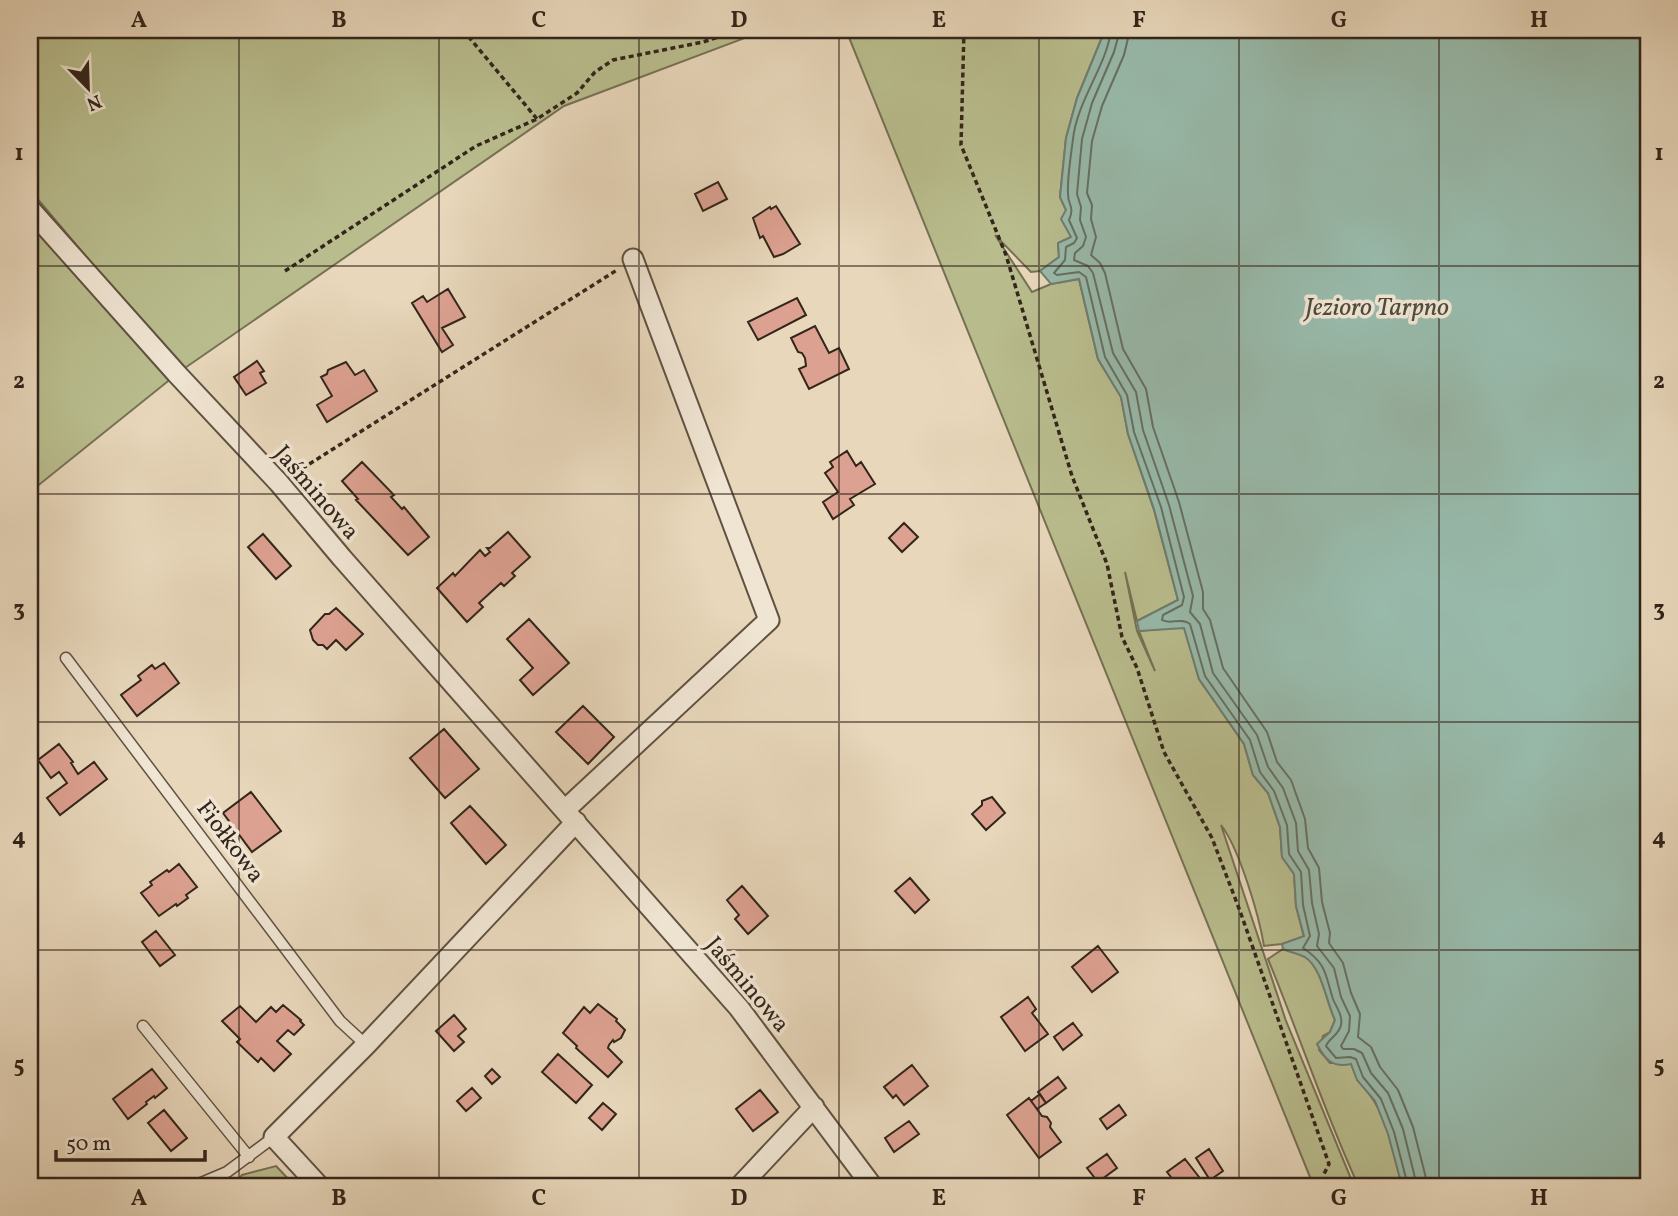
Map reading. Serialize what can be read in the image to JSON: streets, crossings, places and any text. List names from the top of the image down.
{
  "streets": {
    "street": ["Jaśminowa"],
    "lane": ["Fiołkowa"]
  },
  "water": ["Jezioro Tarpno"],
  "scale_bar": "50 m",
  "north": "bottom right",
  "grid": {
    "columns": [
      "A",
      "B",
      "C",
      "D",
      "E",
      "F",
      "G",
      "H"
    ],
    "rows": [
      "1",
      "2",
      "3",
      "4",
      "5"
    ]
  }
}
